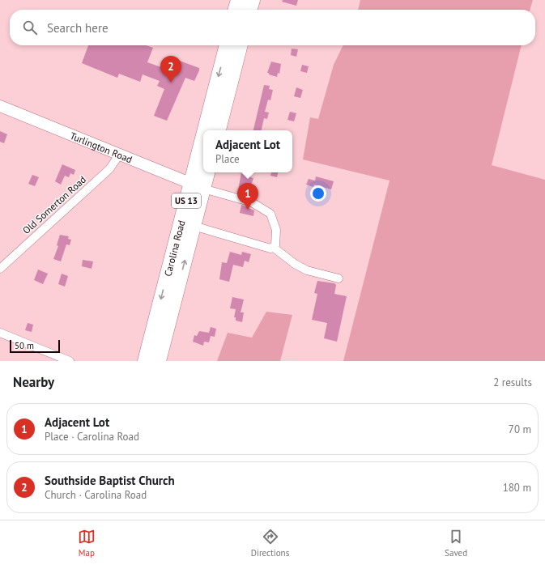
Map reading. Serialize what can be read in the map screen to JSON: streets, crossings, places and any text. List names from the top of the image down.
{
  "streets": {
    "highway": ["US 13", "Carolina Road"],
    "street": ["Turlington Road", "Old Somerton Road"]
  },
  "crossings": [
    ["Turlington Road", "Old Somerton Road"],
    ["Turlington Road", "Carolina Road"]
  ],
  "scale_bar": "50 m",
  "page": {
    "search": "Search here",
    "pins": ["2", "1"],
    "popup": ["Adjacent Lot", "Place"],
    "scale": "50 m",
    "heading": ["Nearby", "2 results"],
    "list": [
      {
        "mark": "1",
        "name": "Adjacent Lot",
        "note": "Place · Carolina Road",
        "value": "70 m"
      },
      {
        "mark": "2",
        "name": "Southside Baptist Church",
        "note": "Church · Carolina Road",
        "value": "180 m"
      }
    ],
    "nav": ["Map", "Directions", "Saved"]
  }
}
